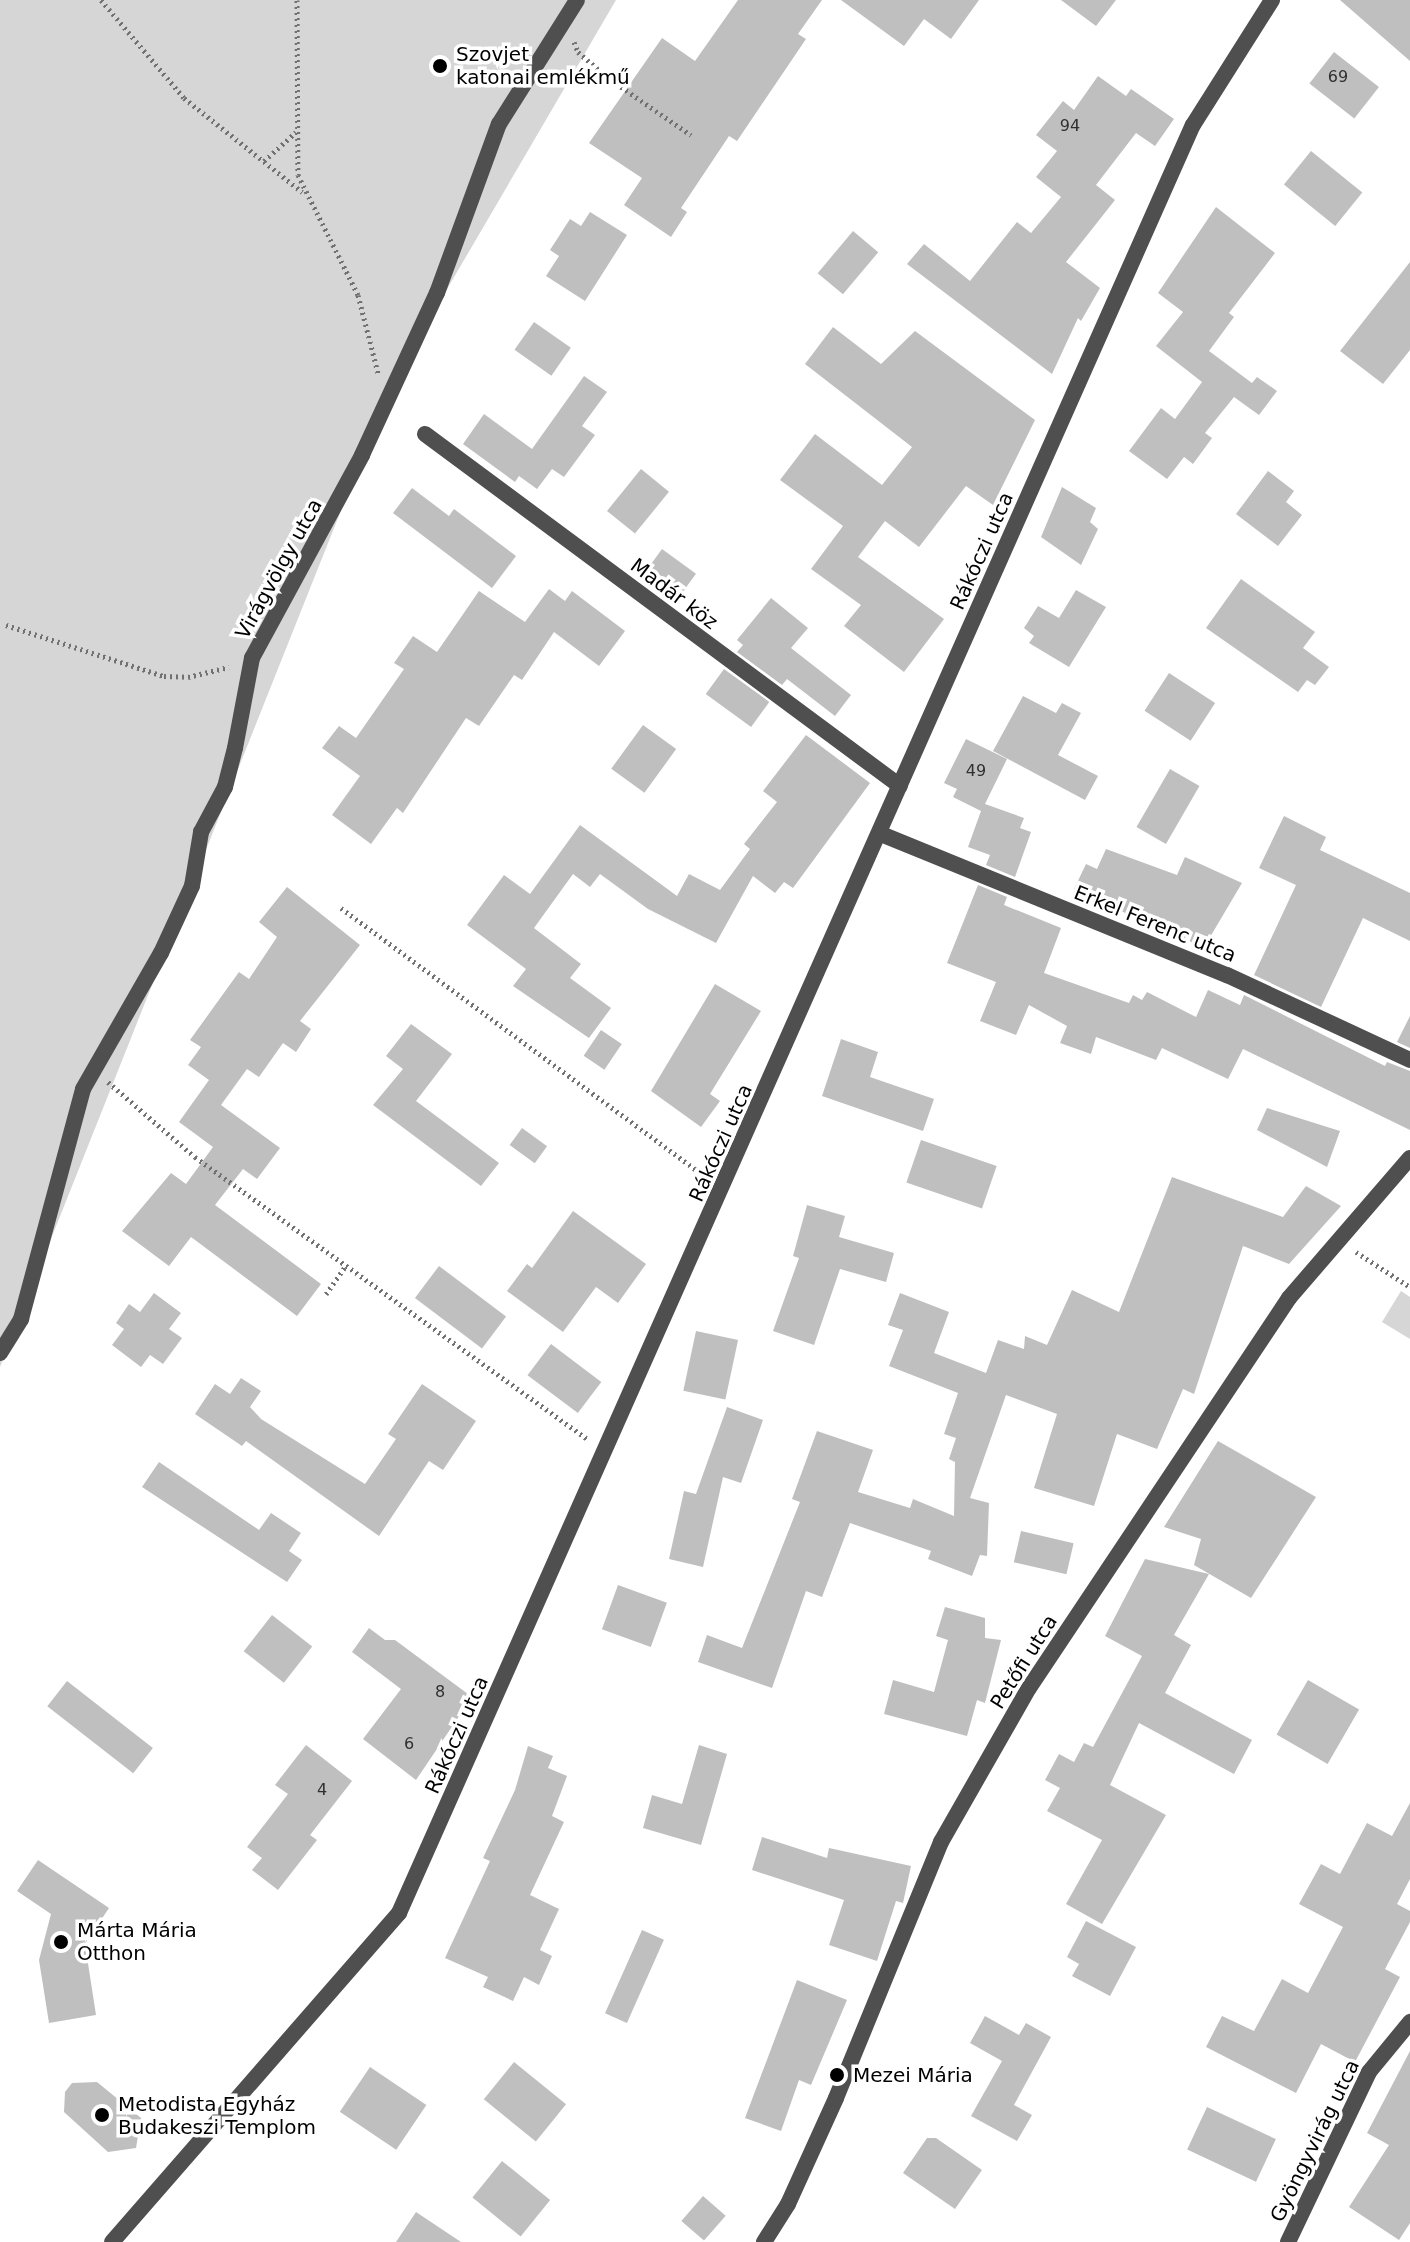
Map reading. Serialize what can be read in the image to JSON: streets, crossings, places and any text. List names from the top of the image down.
{
  "streets": {
    "street": [
      "Rákóczi utca",
      "Virágvölgy utca",
      "Madár köz",
      "Erkel Ferenc utca",
      "Petőfi utca",
      "Gyöngyvirág utca"
    ]
  },
  "crossings": [
    ["Rákóczi utca", "Madár köz"],
    ["Rákóczi utca", "Erkel Ferenc utca"]
  ],
  "places": [
    "Szovjet katonai emlékmű",
    "Márta Mária Otthon",
    "Mezei Mária",
    "Metodista Egyház Budakeszi Templom"
  ],
  "house_numbers": [
    "69",
    "94",
    "49",
    "8",
    "6",
    "4"
  ]
}
